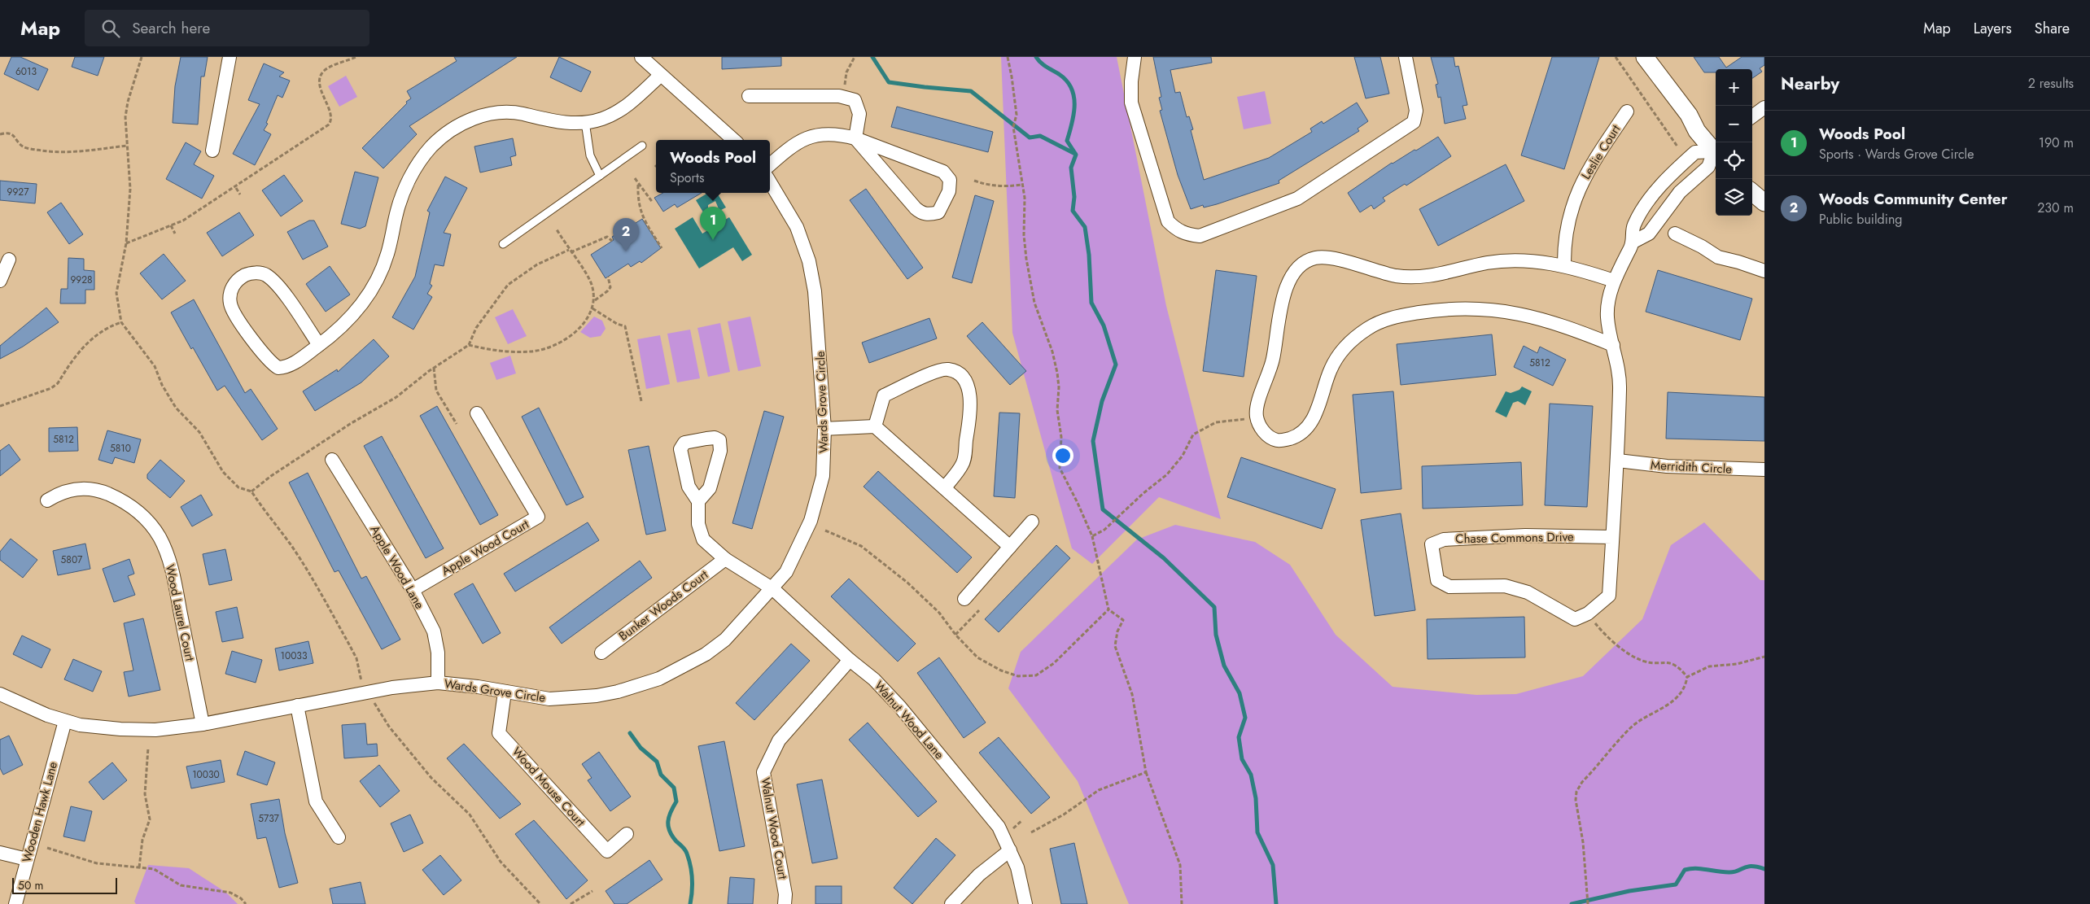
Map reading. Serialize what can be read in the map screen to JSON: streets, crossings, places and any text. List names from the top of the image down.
{
  "streets": {
    "street": [
      "Leslie Court",
      "Wards Grove Circle",
      "Merridith Circle",
      "Chase Commons Drive",
      "Apple Wood Court",
      "Apple Wood Lane",
      "Bunker Woods Court",
      "Wood Laurel Court",
      "Walnut Wood Lane",
      "Wood Mouse Court",
      "Wooden Hawk Lane",
      "Walnut Wood Court"
    ]
  },
  "crossings": [
    ["Wards Grove Circle", "Apple Wood Lane"],
    ["Wards Grove Circle", "Wood Laurel Court"],
    ["Wards Grove Circle", "Walnut Wood Lane"],
    ["Wards Grove Circle", "Wood Mouse Court"],
    ["Wards Grove Circle", "Wooden Hawk Lane"],
    ["Merridith Circle", "Chase Commons Drive"],
    ["Apple Wood Court", "Apple Wood Lane"],
    ["Bunker Woods Court", "Walnut Wood Lane"],
    ["Walnut Wood Lane", "Walnut Wood Court"]
  ],
  "house_numbers": [
    "6013",
    "9927",
    "9928",
    "5812",
    "5812",
    "5810",
    "5807",
    "10033",
    "10030",
    "5737"
  ],
  "scale_bar": "50 m",
  "page": {
    "header": "Map",
    "search": "Search here",
    "nav": ["Map", "Layers", "Share"],
    "heading": ["Nearby", "2 results"],
    "map_buttons": ["+", "−"],
    "list": [
      {
        "mark": "1",
        "name": "Woods Pool",
        "note": "Sports · Wards Grove Circle",
        "value": "190 m"
      },
      {
        "mark": "2",
        "name": "Woods Community Center",
        "note": "Public building",
        "value": "230 m"
      }
    ],
    "popup": ["Woods Pool", "Sports"],
    "pins": ["1", "2"],
    "scale": "50 m"
  }
}
